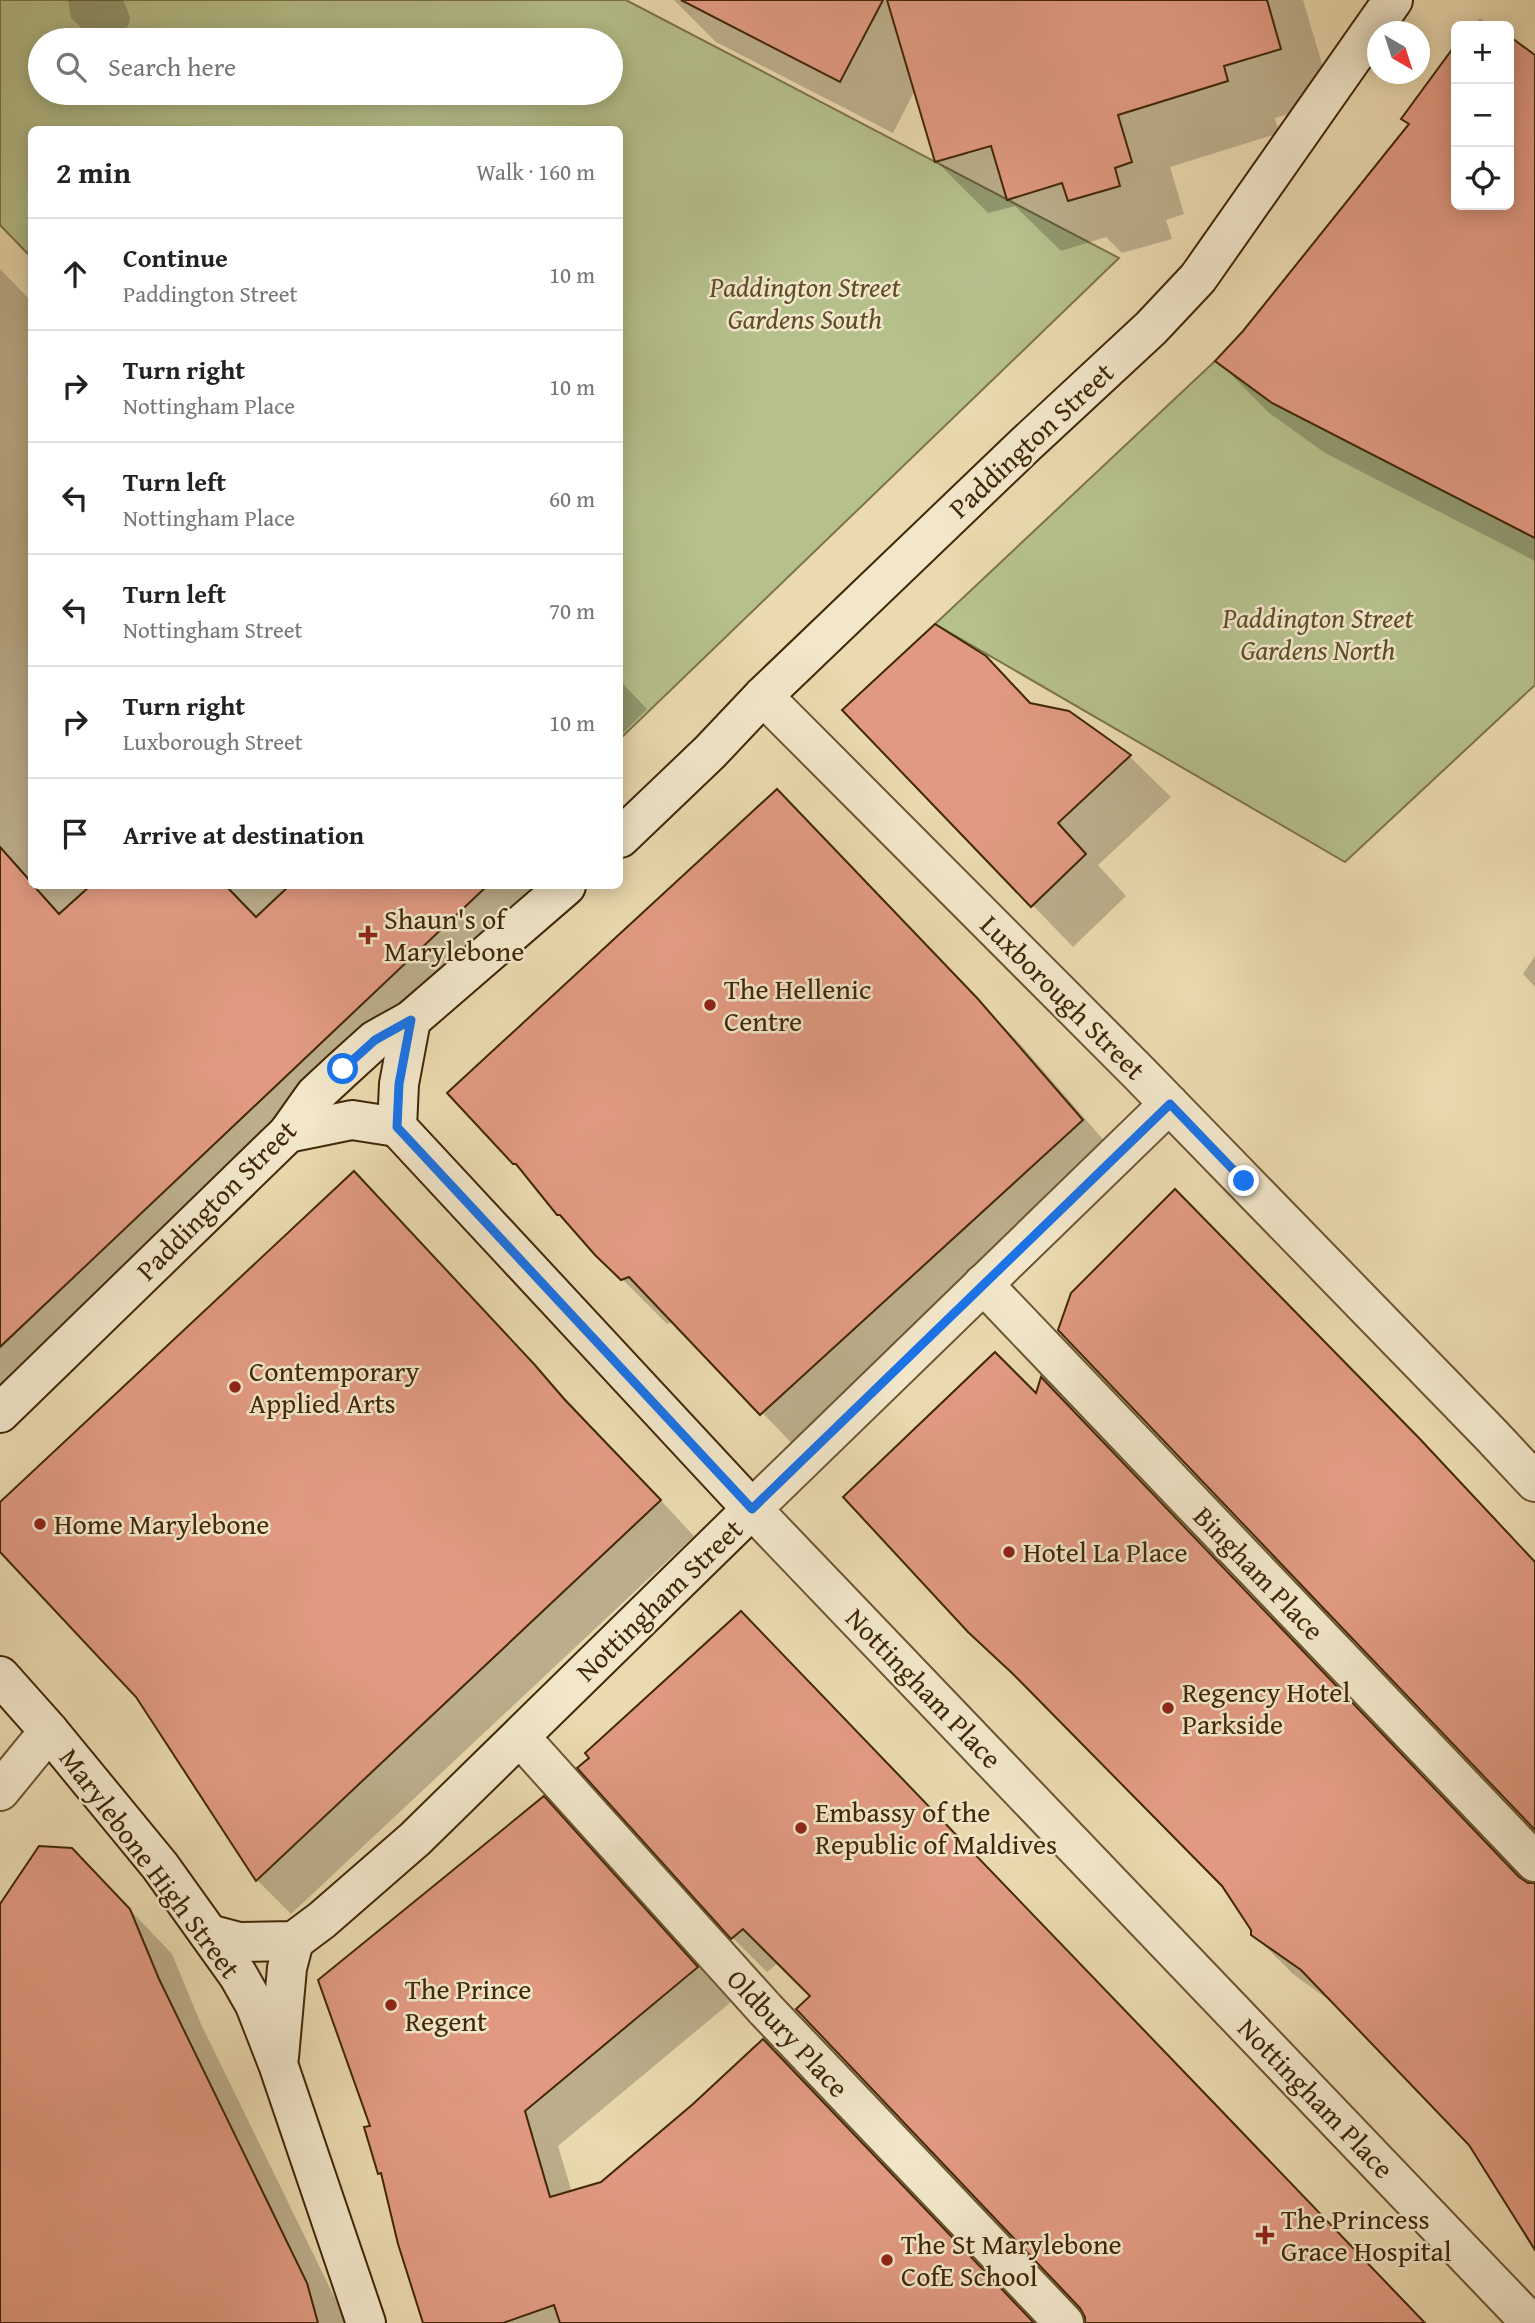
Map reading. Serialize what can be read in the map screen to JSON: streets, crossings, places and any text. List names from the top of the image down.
{
  "streets": {
    "street": [
      "Paddington Street",
      "Luxborough Street",
      "Bingham Place",
      "Nottingham Street",
      "Nottingham Place",
      "Marylebone High Street",
      "Oldbury Place"
    ]
  },
  "crossings": [
    ["Paddington Street", "Luxborough Street"],
    ["Luxborough Street", "Nottingham Street"],
    ["Bingham Place", "Nottingham Street"],
    ["Nottingham Street", "Nottingham Place"],
    ["Nottingham Street", "Marylebone High Street"],
    ["Nottingham Street", "Oldbury Place"]
  ],
  "parks": ["Paddington Street Gardens South", "Paddington Street Gardens North"],
  "places": {
    "health": ["Shaun's of Marylebone", "The Princess Grace Hospital"],
    "other": [
      "The Hellenic Centre",
      "Contemporary Applied Arts",
      "Home Marylebone",
      "Hotel La Place",
      "Regency Hotel Parkside",
      "Embassy of the Republic of Maldives",
      "The Prince Regent",
      "The St Marylebone CofE School"
    ]
  },
  "north": "bottom right",
  "page": {
    "map_buttons": ["+", "−"],
    "search": "Search here",
    "heading": ["2 min", "Walk · 160 m"],
    "list": [
      ["Continue", "Paddington Street", "10 m"],
      ["Turn right", "Nottingham Place", "10 m"],
      ["Turn left", "Nottingham Place", "60 m"],
      ["Turn left", "Nottingham Street", "70 m"],
      ["Turn right", "Luxborough Street", "10 m"],
      "Arrive at destination"
    ]
  }
}
